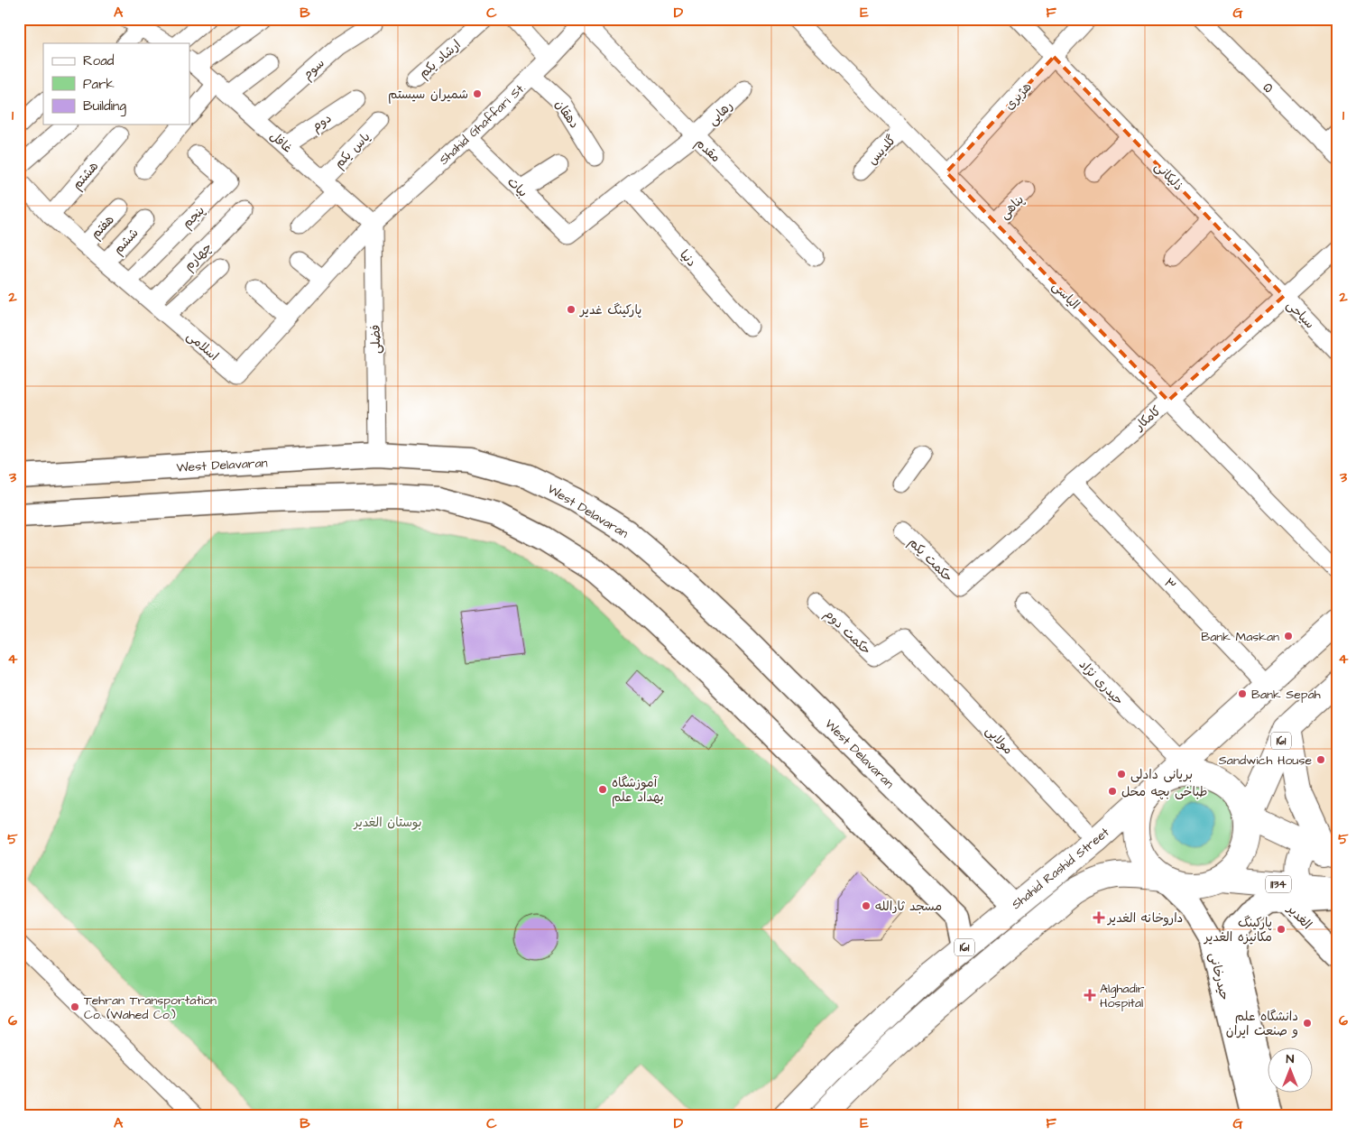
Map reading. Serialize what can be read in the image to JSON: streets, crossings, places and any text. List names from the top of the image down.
{
  "streets": {
    "main road": [
      "West Delavaran",
      "161",
      "Shahid Rashid Street",
      "1134",
      "الغدیر",
      "حیدرخانی"
    ],
    "street": [
      "ارشاد یکم",
      "سوم",
      "۵",
      "هژبری",
      "رهایی",
      "دهقان",
      "دوم",
      "Shahid Ghaffari St.",
      "غافل",
      "یاس یکم",
      "مقدم",
      "گلدیس",
      "هشتم",
      "ذلیکانی",
      "بیات",
      "پناهی",
      "پنجم",
      "هفتم",
      "ششم",
      "چهارم",
      "دنیا",
      "الیاسی",
      "سیاحی",
      "فضلی",
      "اسلامی",
      "کامکار",
      "حکمت یکم",
      "۳",
      "حکمت دوم",
      "حیدری نژاد",
      "مولایی"
    ]
  },
  "crossings": [
    ["سوم", "غافل"],
    ["هژبری", "ذلیکانی"],
    ["هژبری", "الیاسی"],
    ["رهایی", "مقدم"],
    ["دهقان", "Shahid Ghaffari St."],
    ["دوم", "غافل"],
    ["Shahid Ghaffari St.", "غافل"],
    ["Shahid Ghaffari St.", "بیات"],
    ["Shahid Ghaffari St.", "فضلی"],
    ["Shahid Ghaffari St.", "اسلامی"],
    ["غافل", "یاس یکم"],
    ["غافل", "فضلی"],
    ["غافل", "اسلامی"],
    ["مقدم", "بیات"],
    ["مقدم", "دنیا"],
    ["گلدیس", "الیاسی"],
    ["هشتم", "اسلامی"],
    ["ذلیکانی", "سیاحی"],
    ["ذلیکانی", "کامکار"],
    ["پناهی", "الیاسی"],
    ["پنجم", "اسلامی"],
    ["هفتم", "اسلامی"],
    ["ششم", "اسلامی"],
    ["چهارم", "اسلامی"],
    ["الیاسی", "کامکار"],
    ["سیاحی", "کامکار"],
    ["فضلی", "اسلامی"],
    ["فضلی", "West Delavaran"],
    ["کامکار", "حکمت یکم"],
    ["کامکار", "۳"],
    ["West Delavaran", "Shahid Rashid Street"],
    ["۳", "Shahid Rashid Street"],
    ["حکمت دوم", "مولایی"],
    ["حیدری نژاد", "Shahid Rashid Street"],
    ["مولایی", "Shahid Rashid Street"],
    ["161", "Shahid Rashid Street"],
    ["161", "1134"],
    ["161", "حیدرخانی"],
    ["Shahid Rashid Street", "1134"],
    ["Shahid Rashid Street", "حیدرخانی"],
    ["1134", "الغدیر"],
    ["1134", "حیدرخانی"],
    ["الغدیر", "حیدرخانی"]
  ],
  "parks": ["بوستان الغدیر"],
  "places": {
    "other": [
      "شمیران سیستم",
      "پارکینگ غدیر",
      "Bank Maskan",
      "Bank Sepah",
      "Sandwich House",
      "بریانی دادلی",
      "آموزشگاه بهداد علم",
      "طباخی بچه محل",
      "مسجد ثارالله",
      "پارکینگ مکانیزه الغدیر",
      "Tehran Transportation Co. (Wahed Co.)",
      "دانشگاه علم و صنعت ایران"
    ],
    "health": ["داروخانه الغدیر", "Alghadir Hospital"]
  },
  "legend": ["Road", "Park", "Building"],
  "north": "top",
  "grid": {
    "columns": [
      "A",
      "B",
      "C",
      "D",
      "E",
      "F",
      "G"
    ],
    "rows": [
      "1",
      "2",
      "3",
      "4",
      "5",
      "6"
    ]
  }
}
